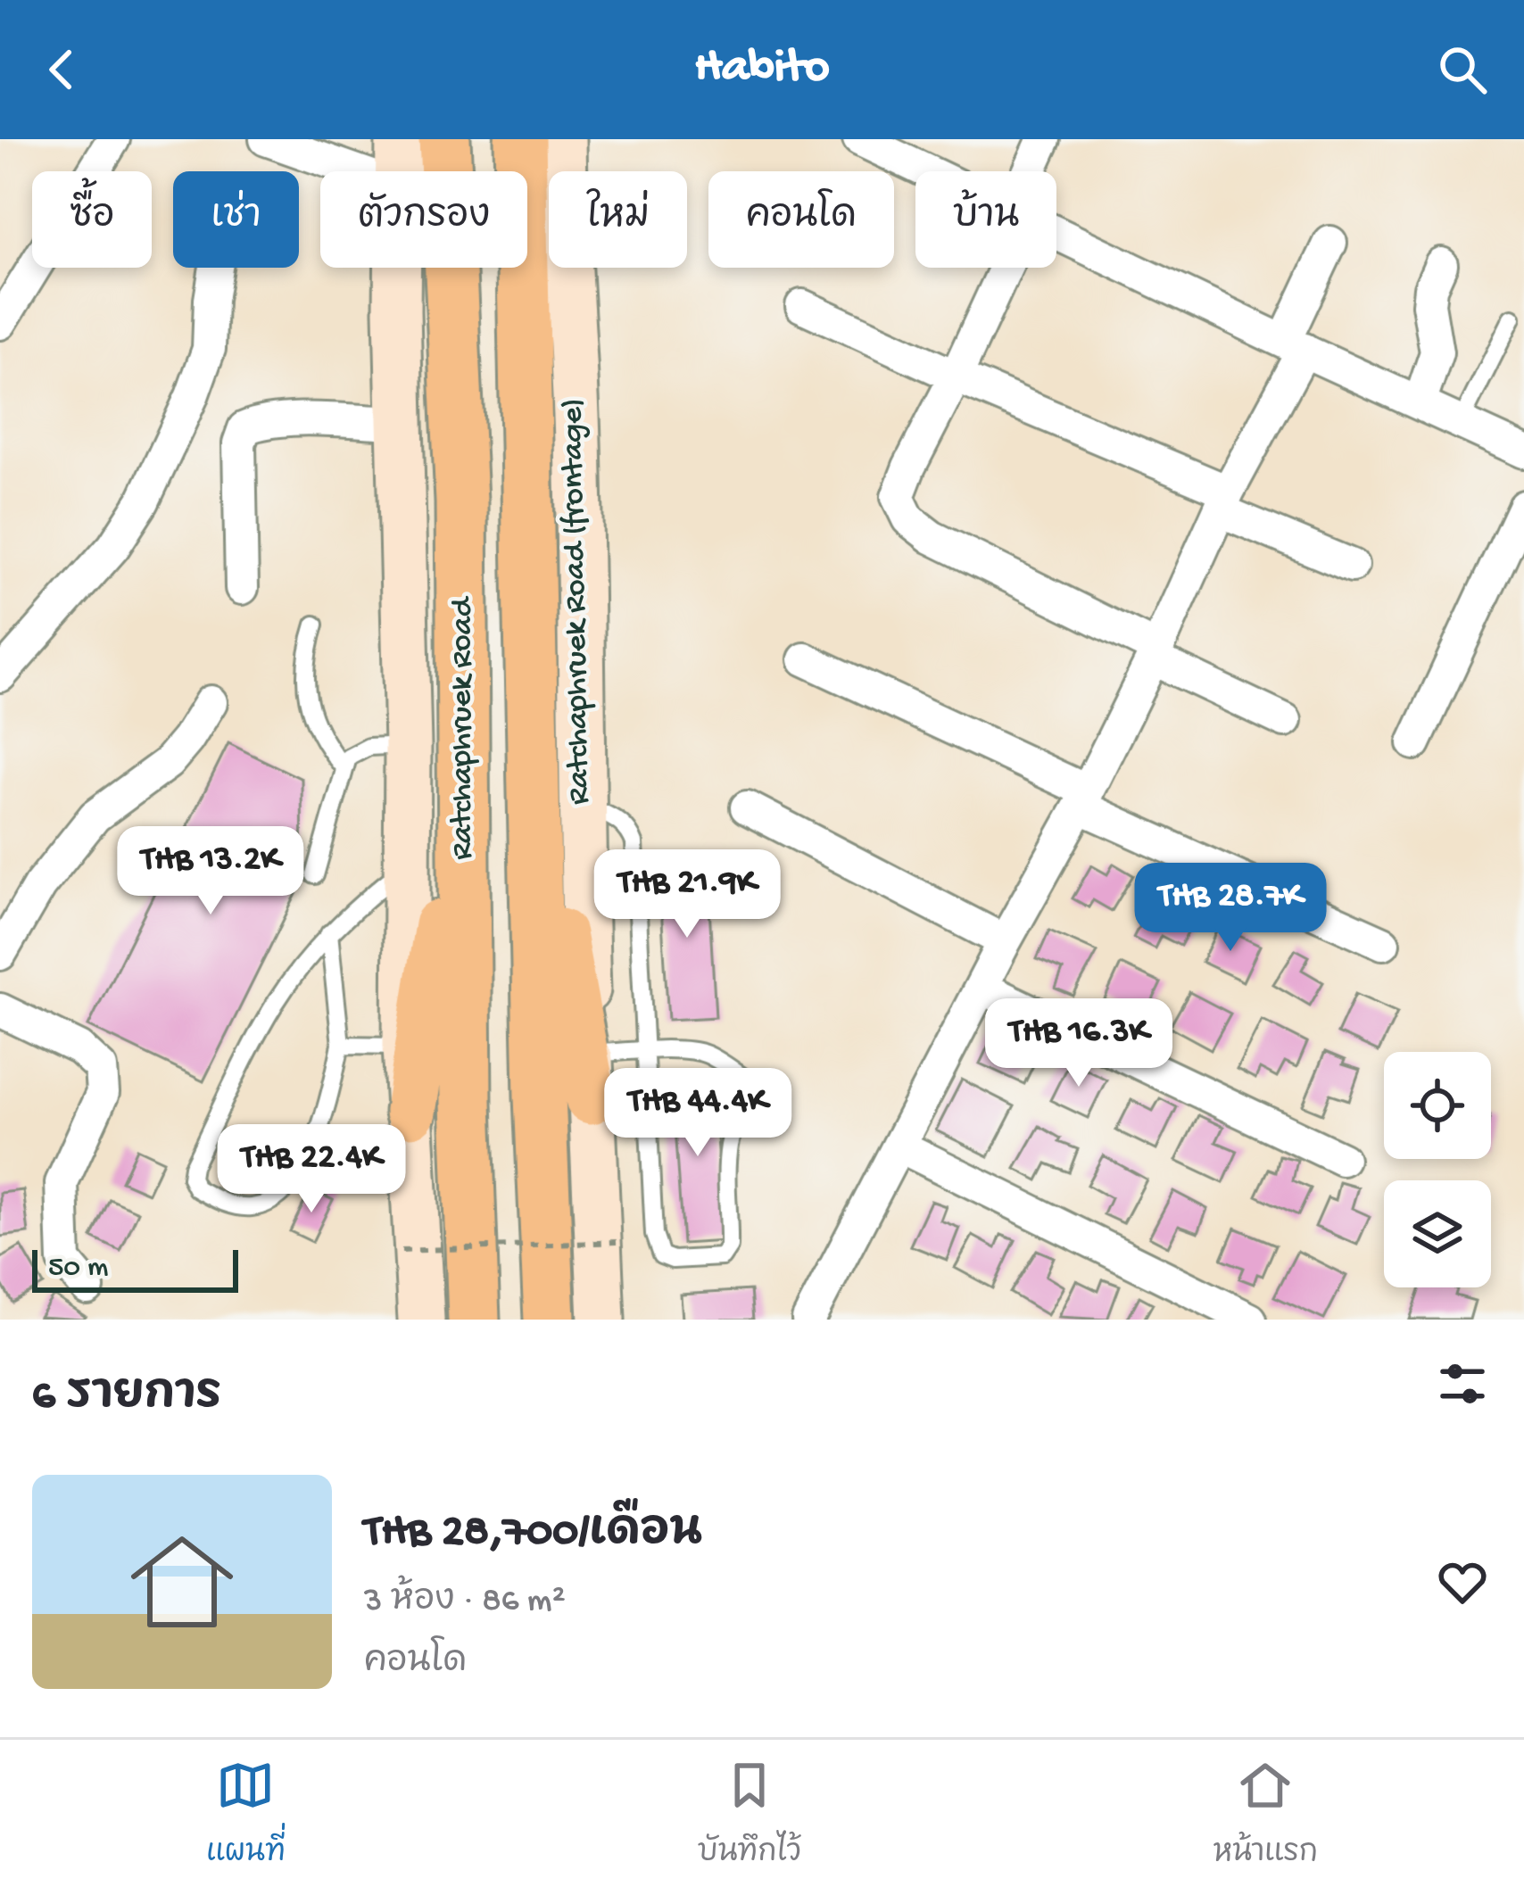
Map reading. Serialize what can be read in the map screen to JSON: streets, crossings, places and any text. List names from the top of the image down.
{
  "streets": {
    "main road": ["Ratchaphruek Road (frontage)", "Ratchaphruek Road"]
  },
  "scale_bar": "50 m",
  "page": {
    "header": "Habito",
    "chip": [
      "ซื้อ",
      "เช่า",
      "ตัวกรอง",
      "ใหม่",
      "คอนโด",
      "บ้าน"
    ],
    "price": [
      "THB 13.2K",
      "THB 21.9K",
      "THB 28.7K",
      "THB 16.3K",
      "THB 44.4K",
      "THB 22.4K"
    ],
    "scale": "50 m",
    "heading": "6 รายการ",
    "list": [
      {
        "name": "THB 28,700/เดือน",
        "note": "3 ห้อง · 86 m² · คอนโด"
      }
    ],
    "tabs": ["แผนที่", "บันทึกไว้", "หน้าแรก"]
  }
}
